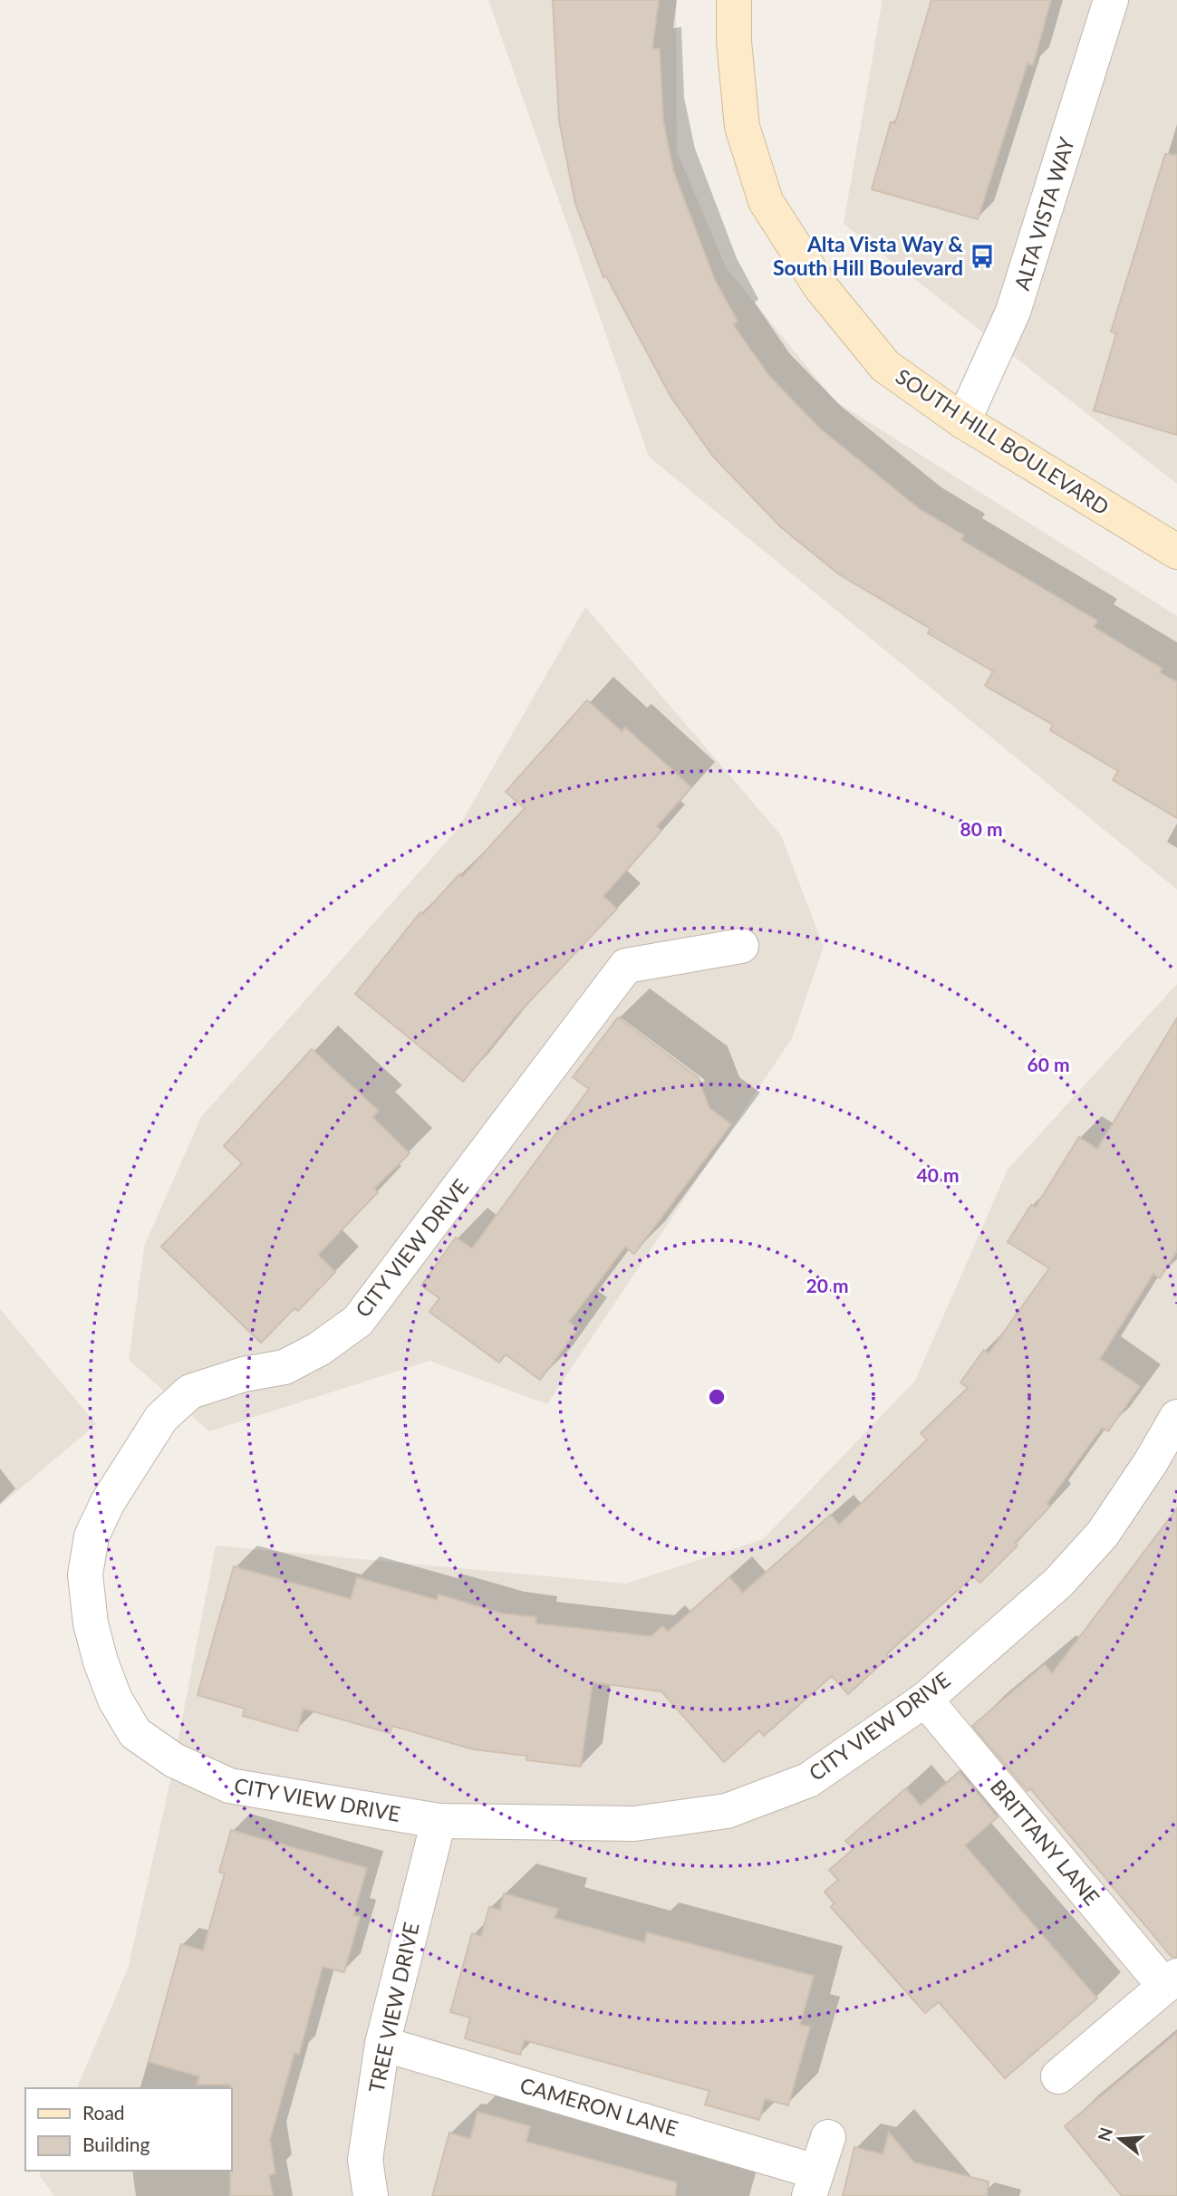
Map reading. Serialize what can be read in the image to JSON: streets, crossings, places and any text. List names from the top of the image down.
{
  "streets": {
    "street": [
      "ALTA VISTA WAY",
      "SOUTH HILL BOULEVARD",
      "CITY VIEW DRIVE",
      "BRITTANY LANE",
      "TREE VIEW DRIVE",
      "CAMERON LANE"
    ]
  },
  "crossings": [
    ["ALTA VISTA WAY", "SOUTH HILL BOULEVARD"],
    ["CITY VIEW DRIVE", "BRITTANY LANE"],
    ["CITY VIEW DRIVE", "TREE VIEW DRIVE"],
    ["TREE VIEW DRIVE", "CAMERON LANE"]
  ],
  "places": {
    "bus stop": ["Alta Vista Way & South Hill Boulevard"]
  },
  "legend": ["Road", "Building"],
  "north": "left",
  "rings": [
    "80 m",
    "60 m",
    "40 m",
    "20 m"
  ]
}
